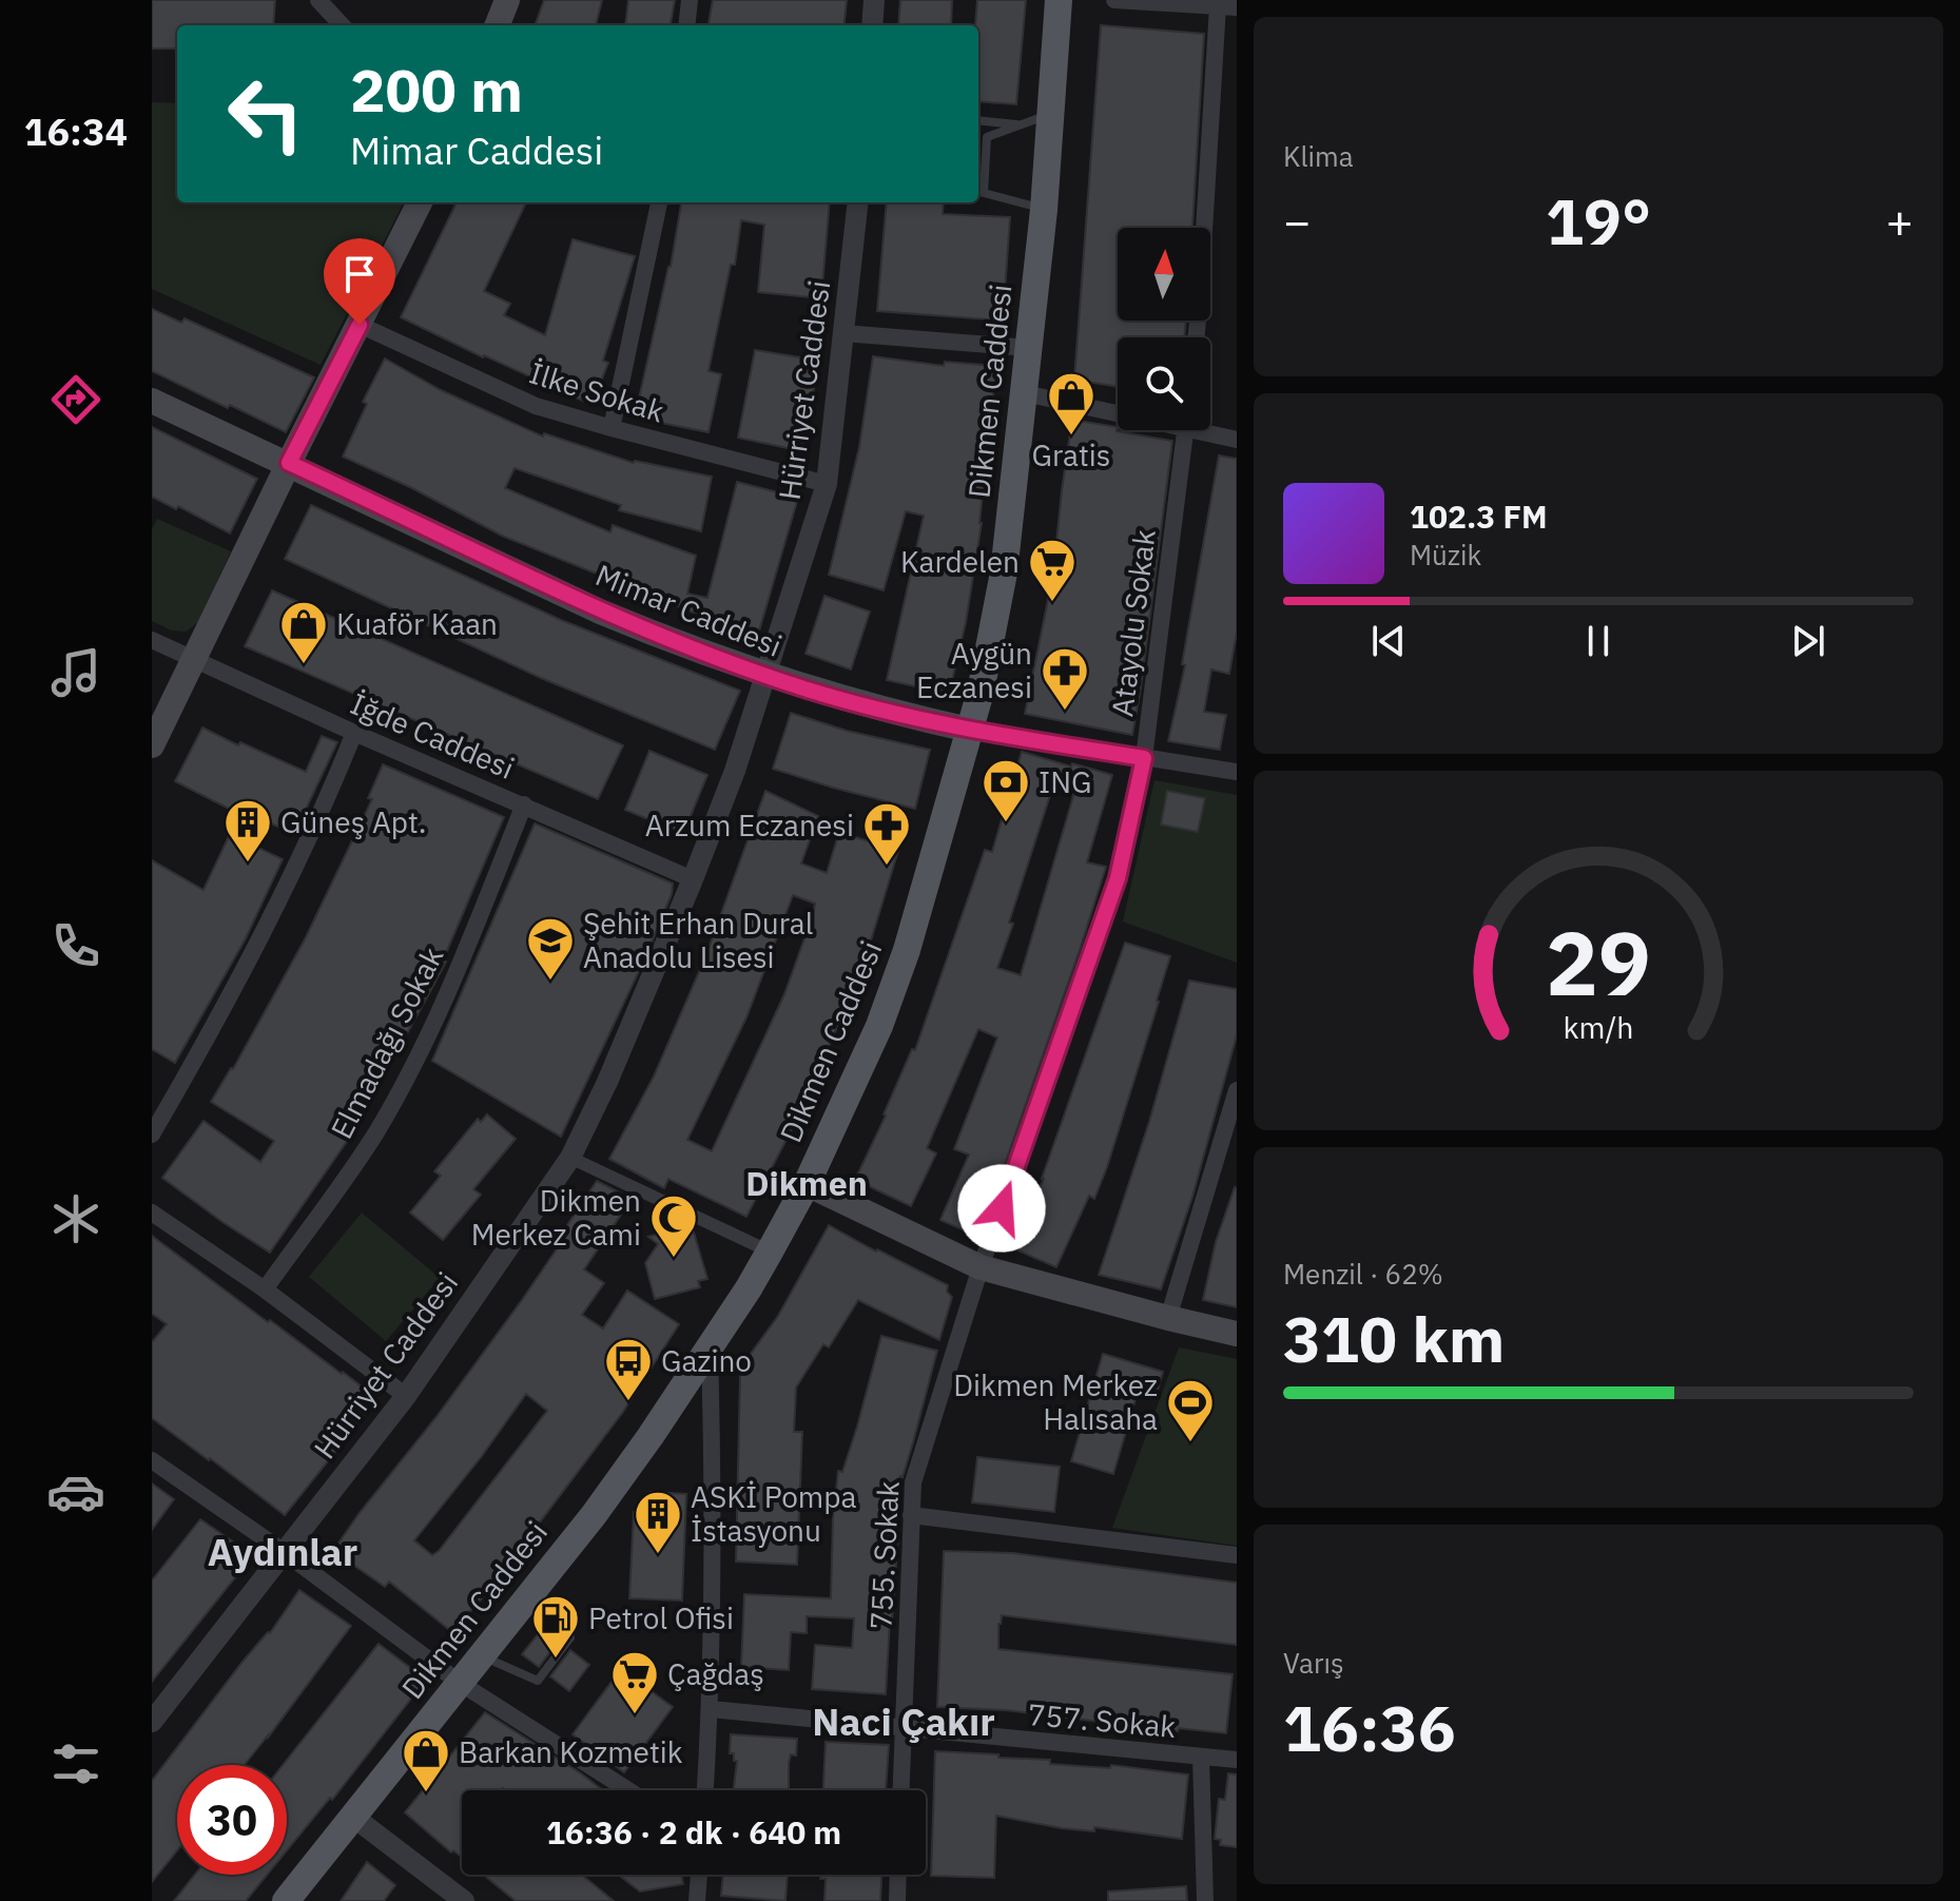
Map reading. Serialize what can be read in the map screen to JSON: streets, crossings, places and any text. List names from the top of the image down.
{
  "streets": {
    "main road": ["Dikmen Caddesi", "Mimar Caddesi"],
    "street": [
      "Hürriyet Caddesi",
      "İlke Sokak",
      "Atayolu Sokak",
      "İğde Caddesi",
      "Elmadağı Sokak",
      "755. Sokak",
      "757. Sokak"
    ]
  },
  "crossings": [
    ["Hürriyet Caddesi", "İlke Sokak"],
    ["Hürriyet Caddesi", "Mimar Caddesi"],
    ["Hürriyet Caddesi", "İğde Caddesi"],
    ["Dikmen Caddesi", "Mimar Caddesi"],
    ["Mimar Caddesi", "Atayolu Sokak"],
    ["Atayolu Sokak", "755. Sokak"],
    ["İğde Caddesi", "Elmadağı Sokak"],
    ["755. Sokak", "757. Sokak"]
  ],
  "districts": ["Dikmen", "Aydınlar", "Naci Çakır"],
  "places": {
    "shop": ["Gratis", "Kuaför Kaan", "Barkan Kozmetik"],
    "supermarket": ["Kardelen", "Çağdaş"],
    "pharmacy": ["Aygün Eczanesi", "Arzum Eczanesi"],
    "bank": ["ING"],
    "building": ["Güneş Apt.", "ASKİ Pompa İstasyonu"],
    "school or university": ["Şehit Erhan Dural Anadolu Lisesi"],
    "mosque": ["Dikmen Merkez Cami"],
    "bus stop": ["Gazino"],
    "sports": ["Dikmen Merkez Halısaha"],
    "fuel station": ["Petrol Ofisi"]
  },
  "north": "top",
  "page": {
    "tabs": "16:34",
    "tile": [
      "Klima",
      ["Menzil · 62%", "310 km"],
      ["Varış", "16:36"]
    ],
    "turn": ["200 m", "Mimar Caddesi"],
    "heat": ["−", "19°", "+"],
    "song": ["102.3 FM", "Müzik"],
    "limit": "30",
    "trip": "16:36 · 2 dk · 640 m",
    "gauge": ["29", "km/h"]
  }
}
